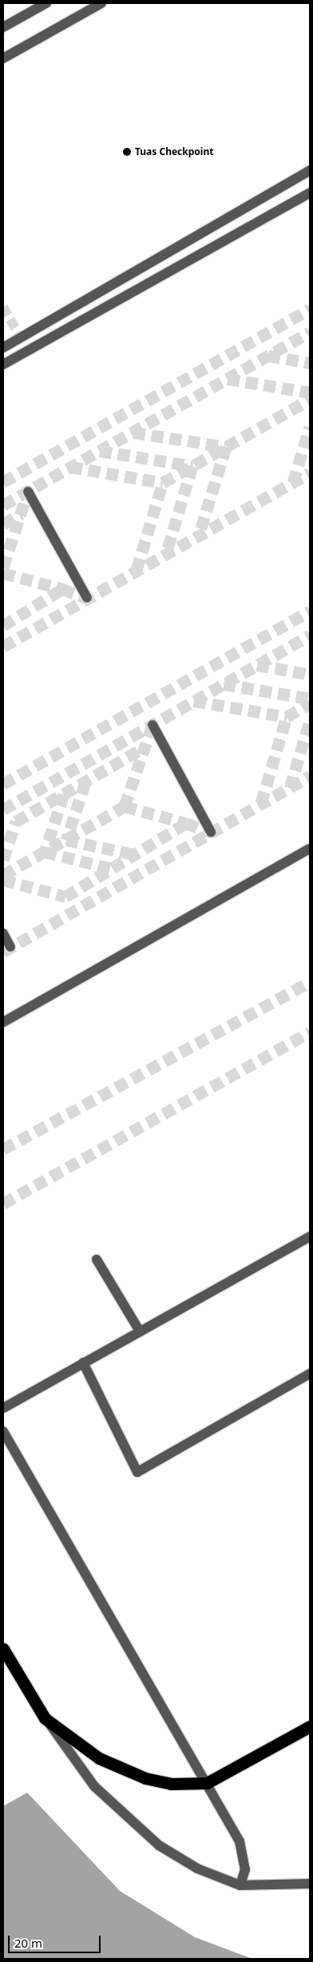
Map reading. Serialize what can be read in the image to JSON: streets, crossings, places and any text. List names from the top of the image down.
{
  "places": ["Tuas Checkpoint"],
  "scale_bar": "20 m"
}
